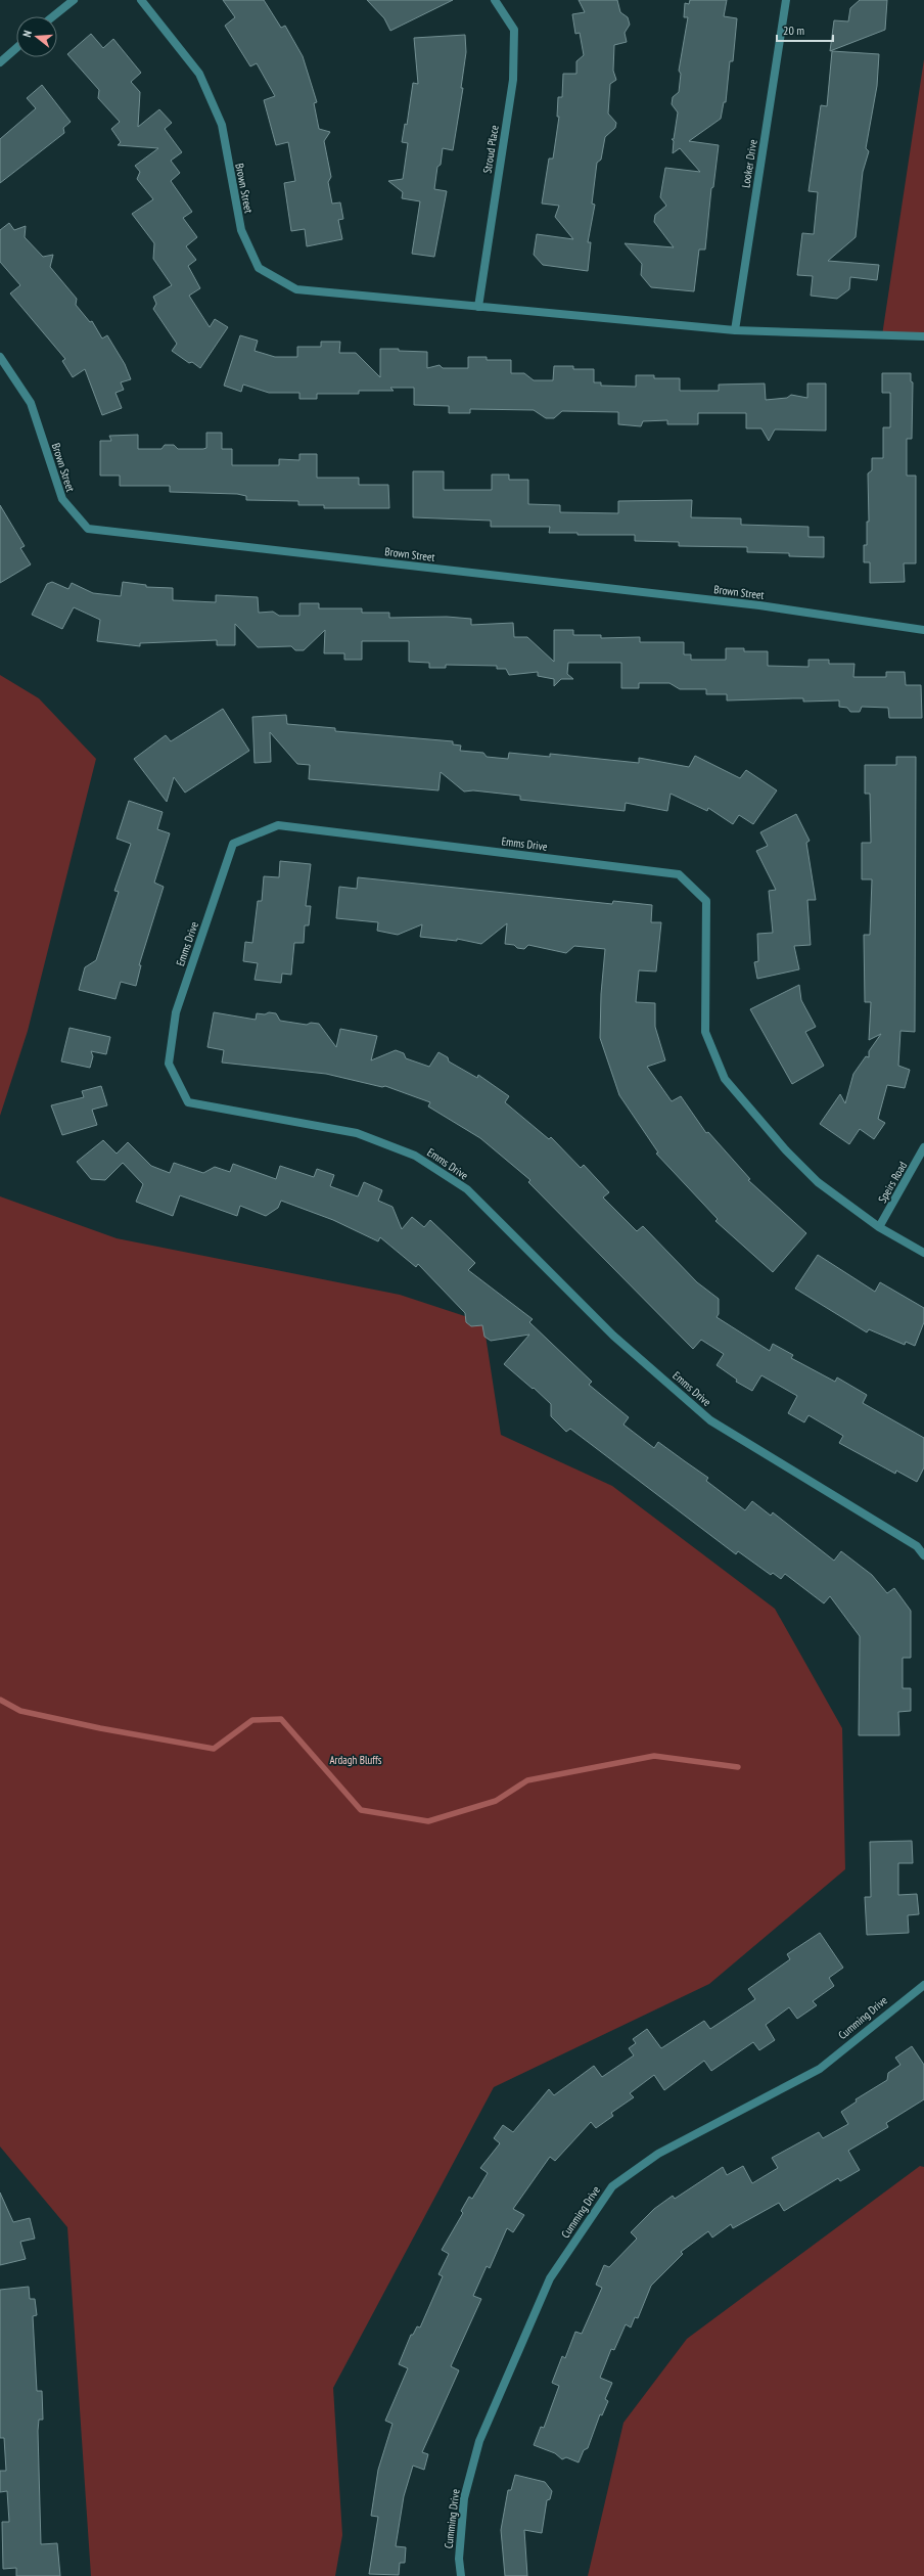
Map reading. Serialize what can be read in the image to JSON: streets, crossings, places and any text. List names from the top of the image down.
{
  "streets": {
    "street": [
      "Stroud Place",
      "Looker Drive",
      "Brown Street",
      "Emms Drive",
      "Speirs Road",
      "Cumming Drive"
    ]
  },
  "crossings": [
    ["Stroud Place", "Brown Street"],
    ["Looker Drive", "Brown Street"],
    ["Emms Drive", "Speirs Road"]
  ],
  "parks": ["Ardagh Bluffs"],
  "scale_bar": "20 m",
  "north": "left"
}
